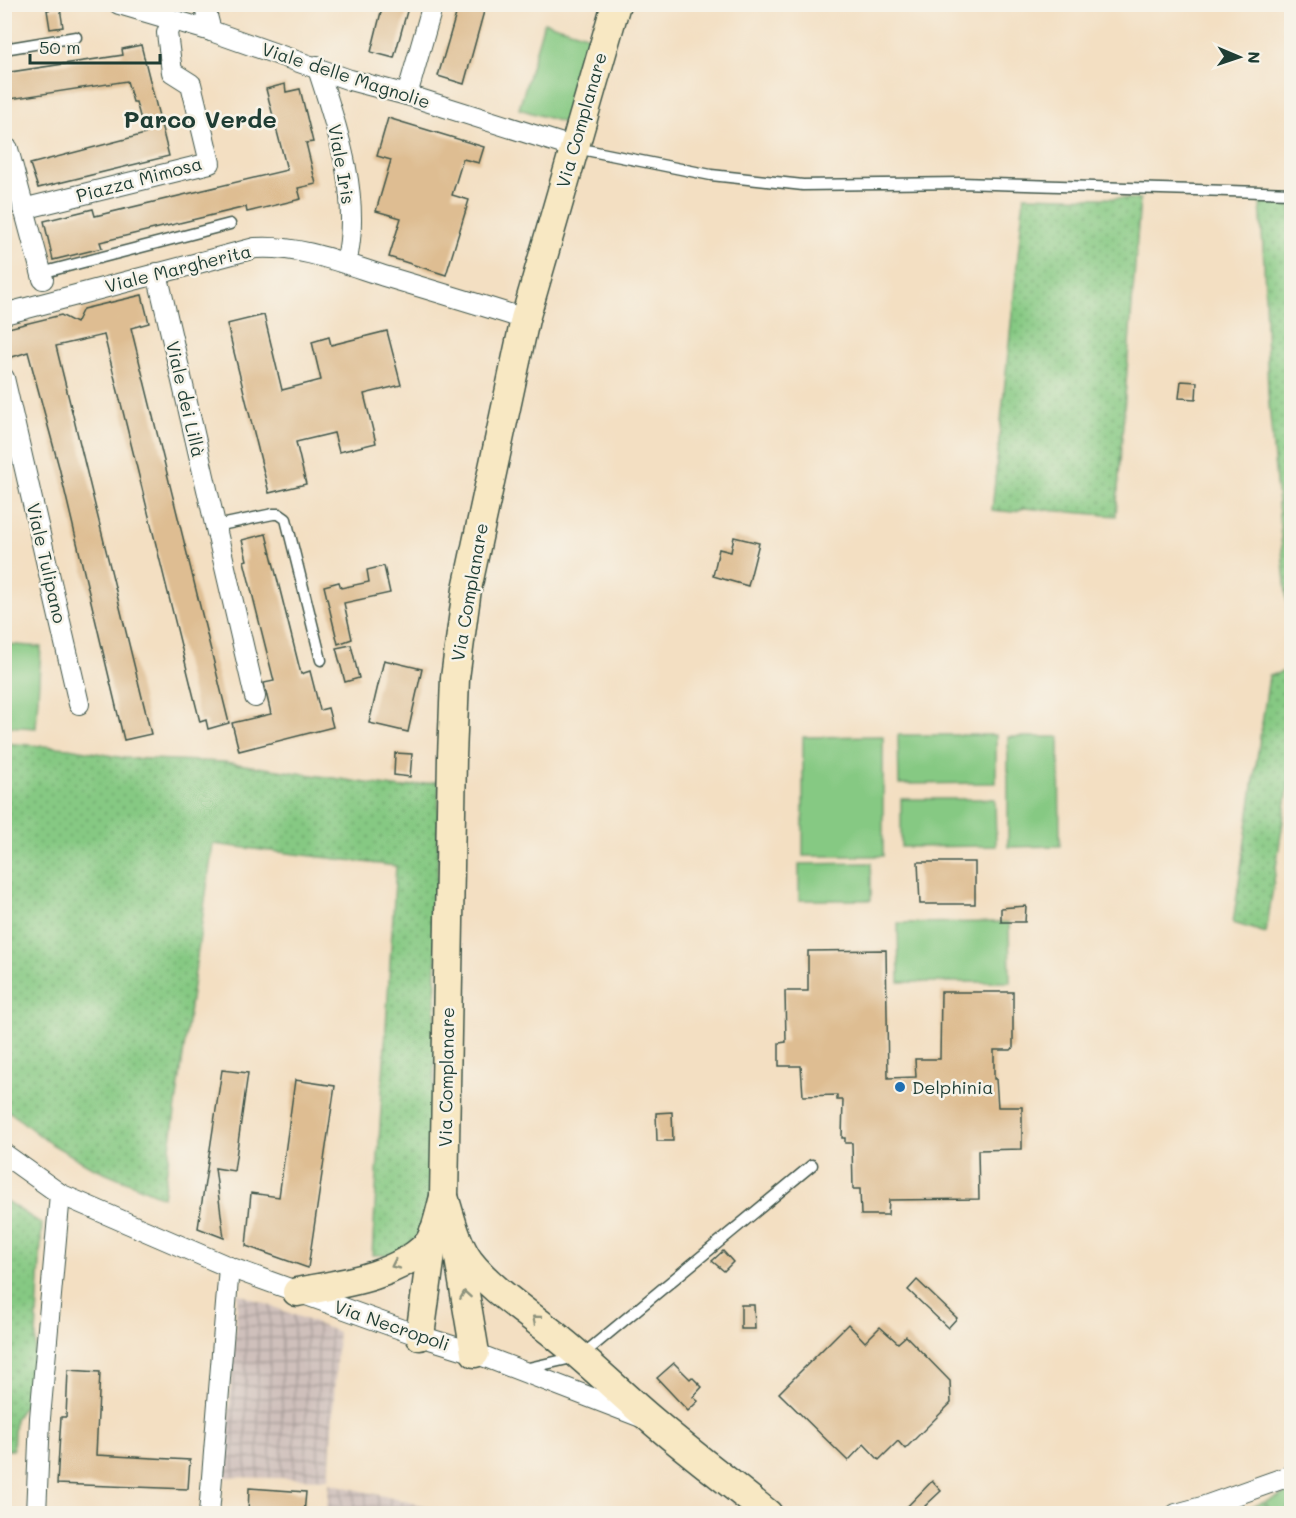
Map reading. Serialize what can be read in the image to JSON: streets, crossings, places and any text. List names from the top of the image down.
{
  "streets": {
    "main road": ["Via Complanare", "Via Necropoli"],
    "street": [
      "Viale delle Magnolie",
      "Viale Iris",
      "Piazza Mimosa",
      "Viale Margherita",
      "Viale dei Lillà",
      "Viale Tulipano"
    ]
  },
  "crossings": [
    ["Viale delle Magnolie", "Via Complanare"],
    ["Viale delle Magnolie", "Viale Iris"],
    ["Viale delle Magnolie", "Piazza Mimosa"],
    ["Via Complanare", "Viale Margherita"],
    ["Viale Iris", "Viale Margherita"],
    ["Viale Margherita", "Viale dei Lillà"]
  ],
  "districts": ["Parco Verde"],
  "places": ["Delphinia"],
  "scale_bar": "50 m",
  "north": "right"
}
